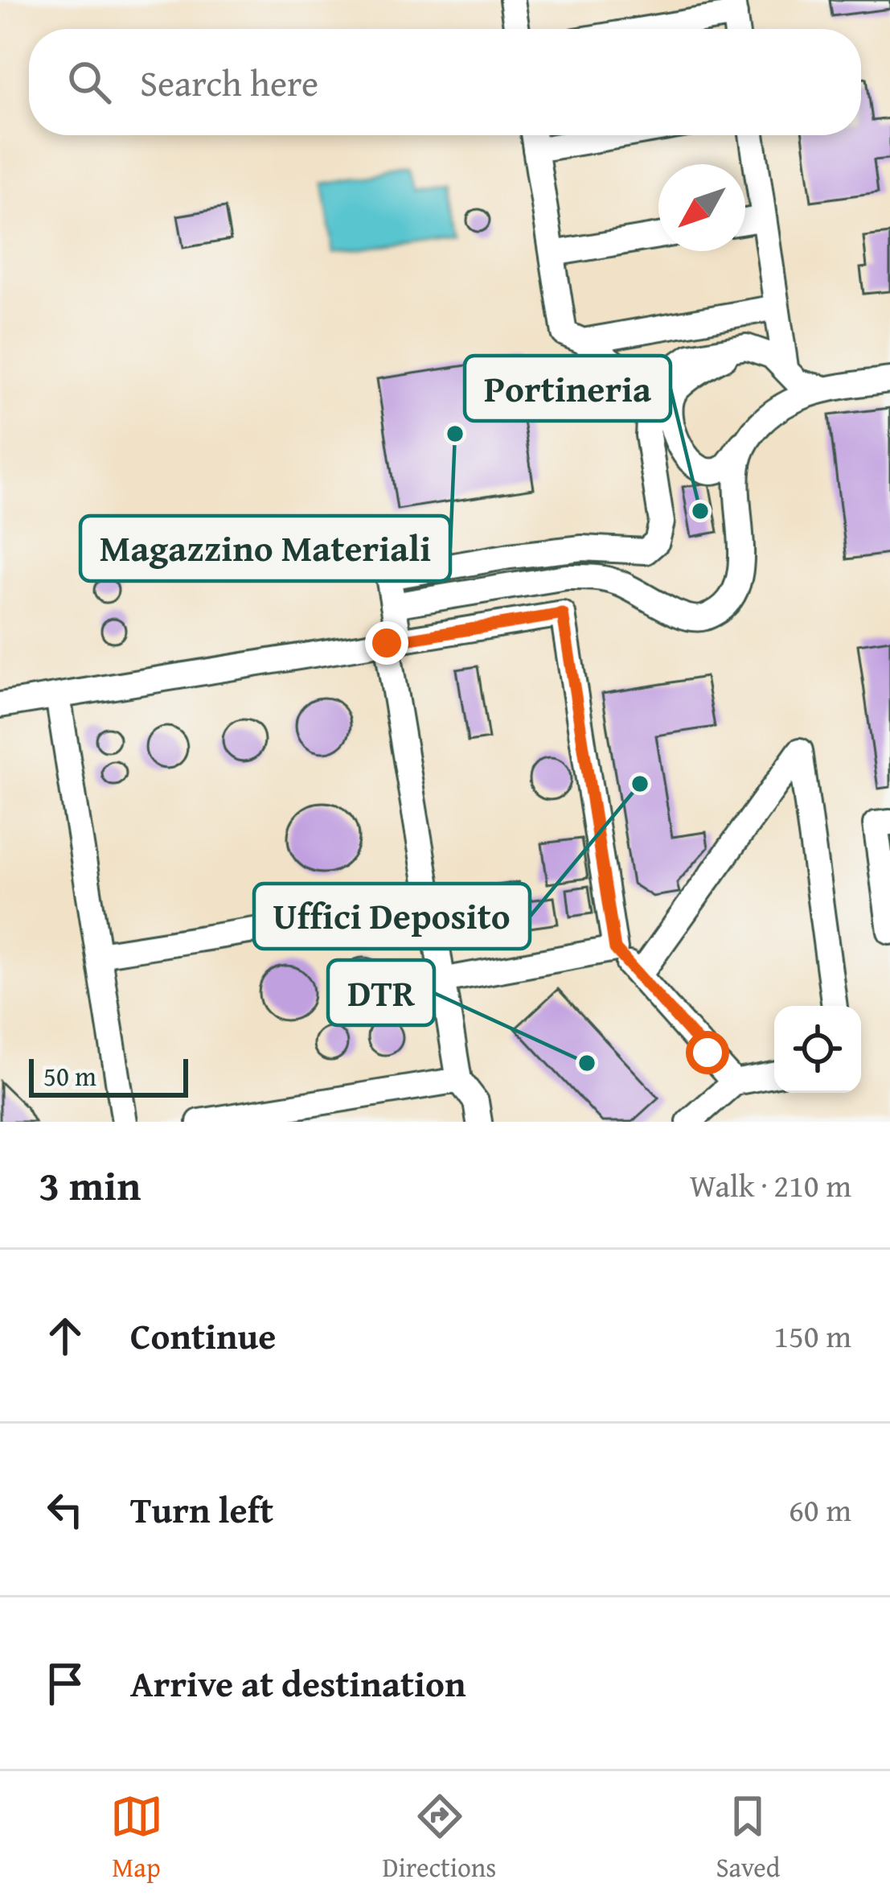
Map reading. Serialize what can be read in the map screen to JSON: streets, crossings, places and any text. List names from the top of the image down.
{
  "places": [
    "Magazzino Materiali",
    "Portineria",
    "Uffici Deposito",
    "DTR"
  ],
  "scale_bar": "50 m",
  "north": "bottom left",
  "page": {
    "search": "Search here",
    "scale": "50 m",
    "heading": ["3 min", "Walk · 210 m"],
    "list": [
      ["Continue", "150 m"],
      ["Turn left", "60 m"],
      "Arrive at destination"
    ],
    "nav": ["Map", "Directions", "Saved"]
  }
}
